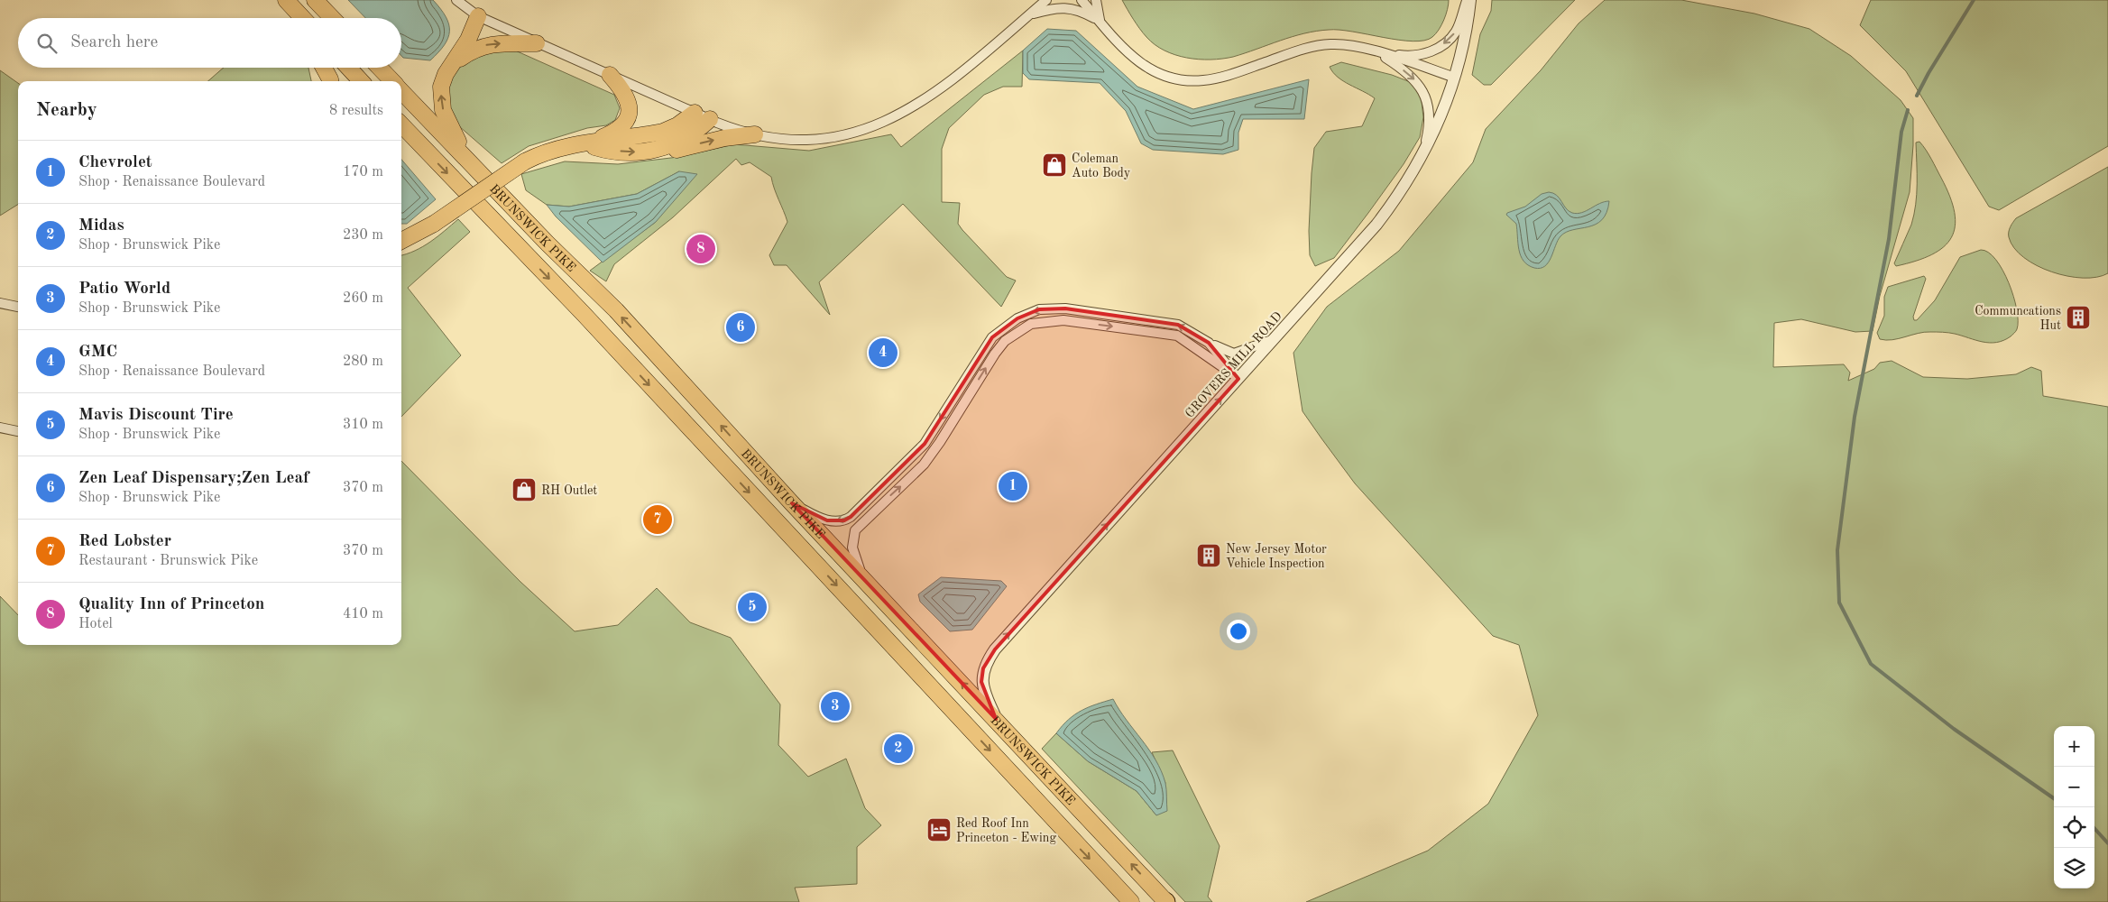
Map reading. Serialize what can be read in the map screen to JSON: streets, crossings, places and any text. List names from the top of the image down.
{
  "streets": {
    "highway": ["BRUNSWICK PIKE"],
    "street": ["GROVERS MILL ROAD"]
  },
  "crossings": [
    ["BRUNSWICK PIKE", "GROVERS MILL ROAD"]
  ],
  "one_way": ["GROVERS MILL ROAD"],
  "places": {
    "shop": ["Coleman Auto Body", "RH Outlet"],
    "building": ["Communcations Hut", "New Jersey Motor Vehicle Inspection"],
    "hotel": ["Red Roof Inn Princeton - Ewing"]
  },
  "page": {
    "search": "Search here",
    "heading": ["Nearby", "8 results"],
    "list": [
      {
        "mark": "1",
        "name": "Chevrolet",
        "note": "Shop · Renaissance Boulevard",
        "value": "170 m"
      },
      {
        "mark": "2",
        "name": "Midas",
        "note": "Shop · Brunswick Pike",
        "value": "230 m"
      },
      {
        "mark": "3",
        "name": "Patio World",
        "note": "Shop · Brunswick Pike",
        "value": "260 m"
      },
      {
        "mark": "4",
        "name": "GMC",
        "note": "Shop · Renaissance Boulevard",
        "value": "280 m"
      },
      {
        "mark": "5",
        "name": "Mavis Discount Tire",
        "note": "Shop · Brunswick Pike",
        "value": "310 m"
      },
      {
        "mark": "6",
        "name": "Zen Leaf Dispensary;Zen Leaf",
        "note": "Shop · Brunswick Pike",
        "value": "370 m"
      },
      {
        "mark": "7",
        "name": "Red Lobster",
        "note": "Restaurant · Brunswick Pike",
        "value": "370 m"
      },
      {
        "mark": "8",
        "name": "Quality Inn of Princeton",
        "note": "Hotel",
        "value": "410 m"
      }
    ],
    "pins": [
      "8",
      "6",
      "4",
      "1",
      "7",
      "5",
      "3",
      "2"
    ],
    "map_buttons": ["+", "−"]
  }
}
